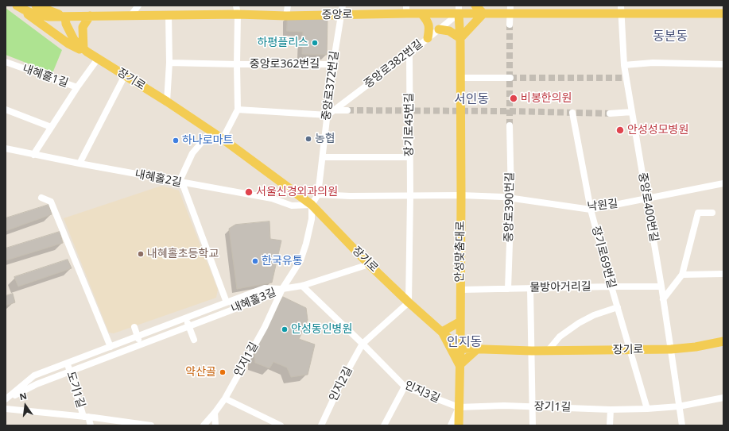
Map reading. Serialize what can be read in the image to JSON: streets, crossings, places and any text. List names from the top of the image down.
{
  "streets": {
    "main road": ["중앙로", "장기로", "안성맞춤대로"],
    "street": [
      "중앙로362번길",
      "중앙로382번길",
      "내혜홀1길",
      "중앙로372번길",
      "장기로45번길",
      "내혜홀2길",
      "낙원길",
      "중앙로390번길",
      "중앙로400번길",
      "장기로69번길",
      "물방아거리길",
      "내혜홀3길",
      "인지1길",
      "인지2길",
      "도기1길",
      "인지3길",
      "장기1길"
    ]
  },
  "crossings": [
    ["중앙로", "중앙로362번길"],
    ["중앙로", "중앙로382번길"],
    ["중앙로", "장기로"],
    ["중앙로", "중앙로372번길"],
    ["중앙로", "중앙로400번길"],
    ["중앙로", "안성맞춤대로"],
    ["중앙로362번길", "장기로"],
    ["중앙로362번길", "중앙로372번길"],
    ["중앙로382번길", "중앙로372번길"],
    ["중앙로382번길", "장기로45번길"],
    ["중앙로382번길", "안성맞춤대로"],
    ["내혜홀1길", "내혜홀2길"],
    ["장기로", "중앙로372번길"],
    ["장기로", "장기로45번길"],
    ["장기로", "내혜홀2길"],
    ["장기로", "중앙로400번길"],
    ["장기로", "안성맞춤대로"],
    ["장기로", "장기로69번길"],
    ["장기로", "인지1길"],
    ["장기로", "인지2길"],
    ["중앙로372번길", "내혜홀2길"],
    ["중앙로372번길", "인지1길"],
    ["장기로45번길", "인지2길"],
    ["내혜홀2길", "인지1길"],
    ["낙원길", "중앙로390번길"],
    ["낙원길", "중앙로400번길"],
    ["낙원길", "안성맞춤대로"],
    ["낙원길", "장기로69번길"],
    ["중앙로390번길", "물방아거리길"],
    ["중앙로400번길", "물방아거리길"],
    ["중앙로400번길", "장기1길"],
    ["안성맞춤대로", "물방아거리길"],
    ["안성맞춤대로", "인지3길"],
    ["안성맞춤대로", "장기1길"],
    ["장기로69번길", "물방아거리길"],
    ["내혜홀3길", "인지1길"],
    ["내혜홀3길", "도기1길"],
    ["인지2길", "인지3길"],
    ["인지3길", "장기1길"]
  ],
  "districts": ["동본동", "서인동", "인지동"],
  "places": [
    "하평플리스",
    "비봉한의원",
    "안성성모병원",
    "농협",
    "하나로마트",
    "서울신경외과의원",
    "내혜홀초등학교",
    "한국유통",
    "안성동인병원",
    "약산골"
  ],
  "north": "top"
}
